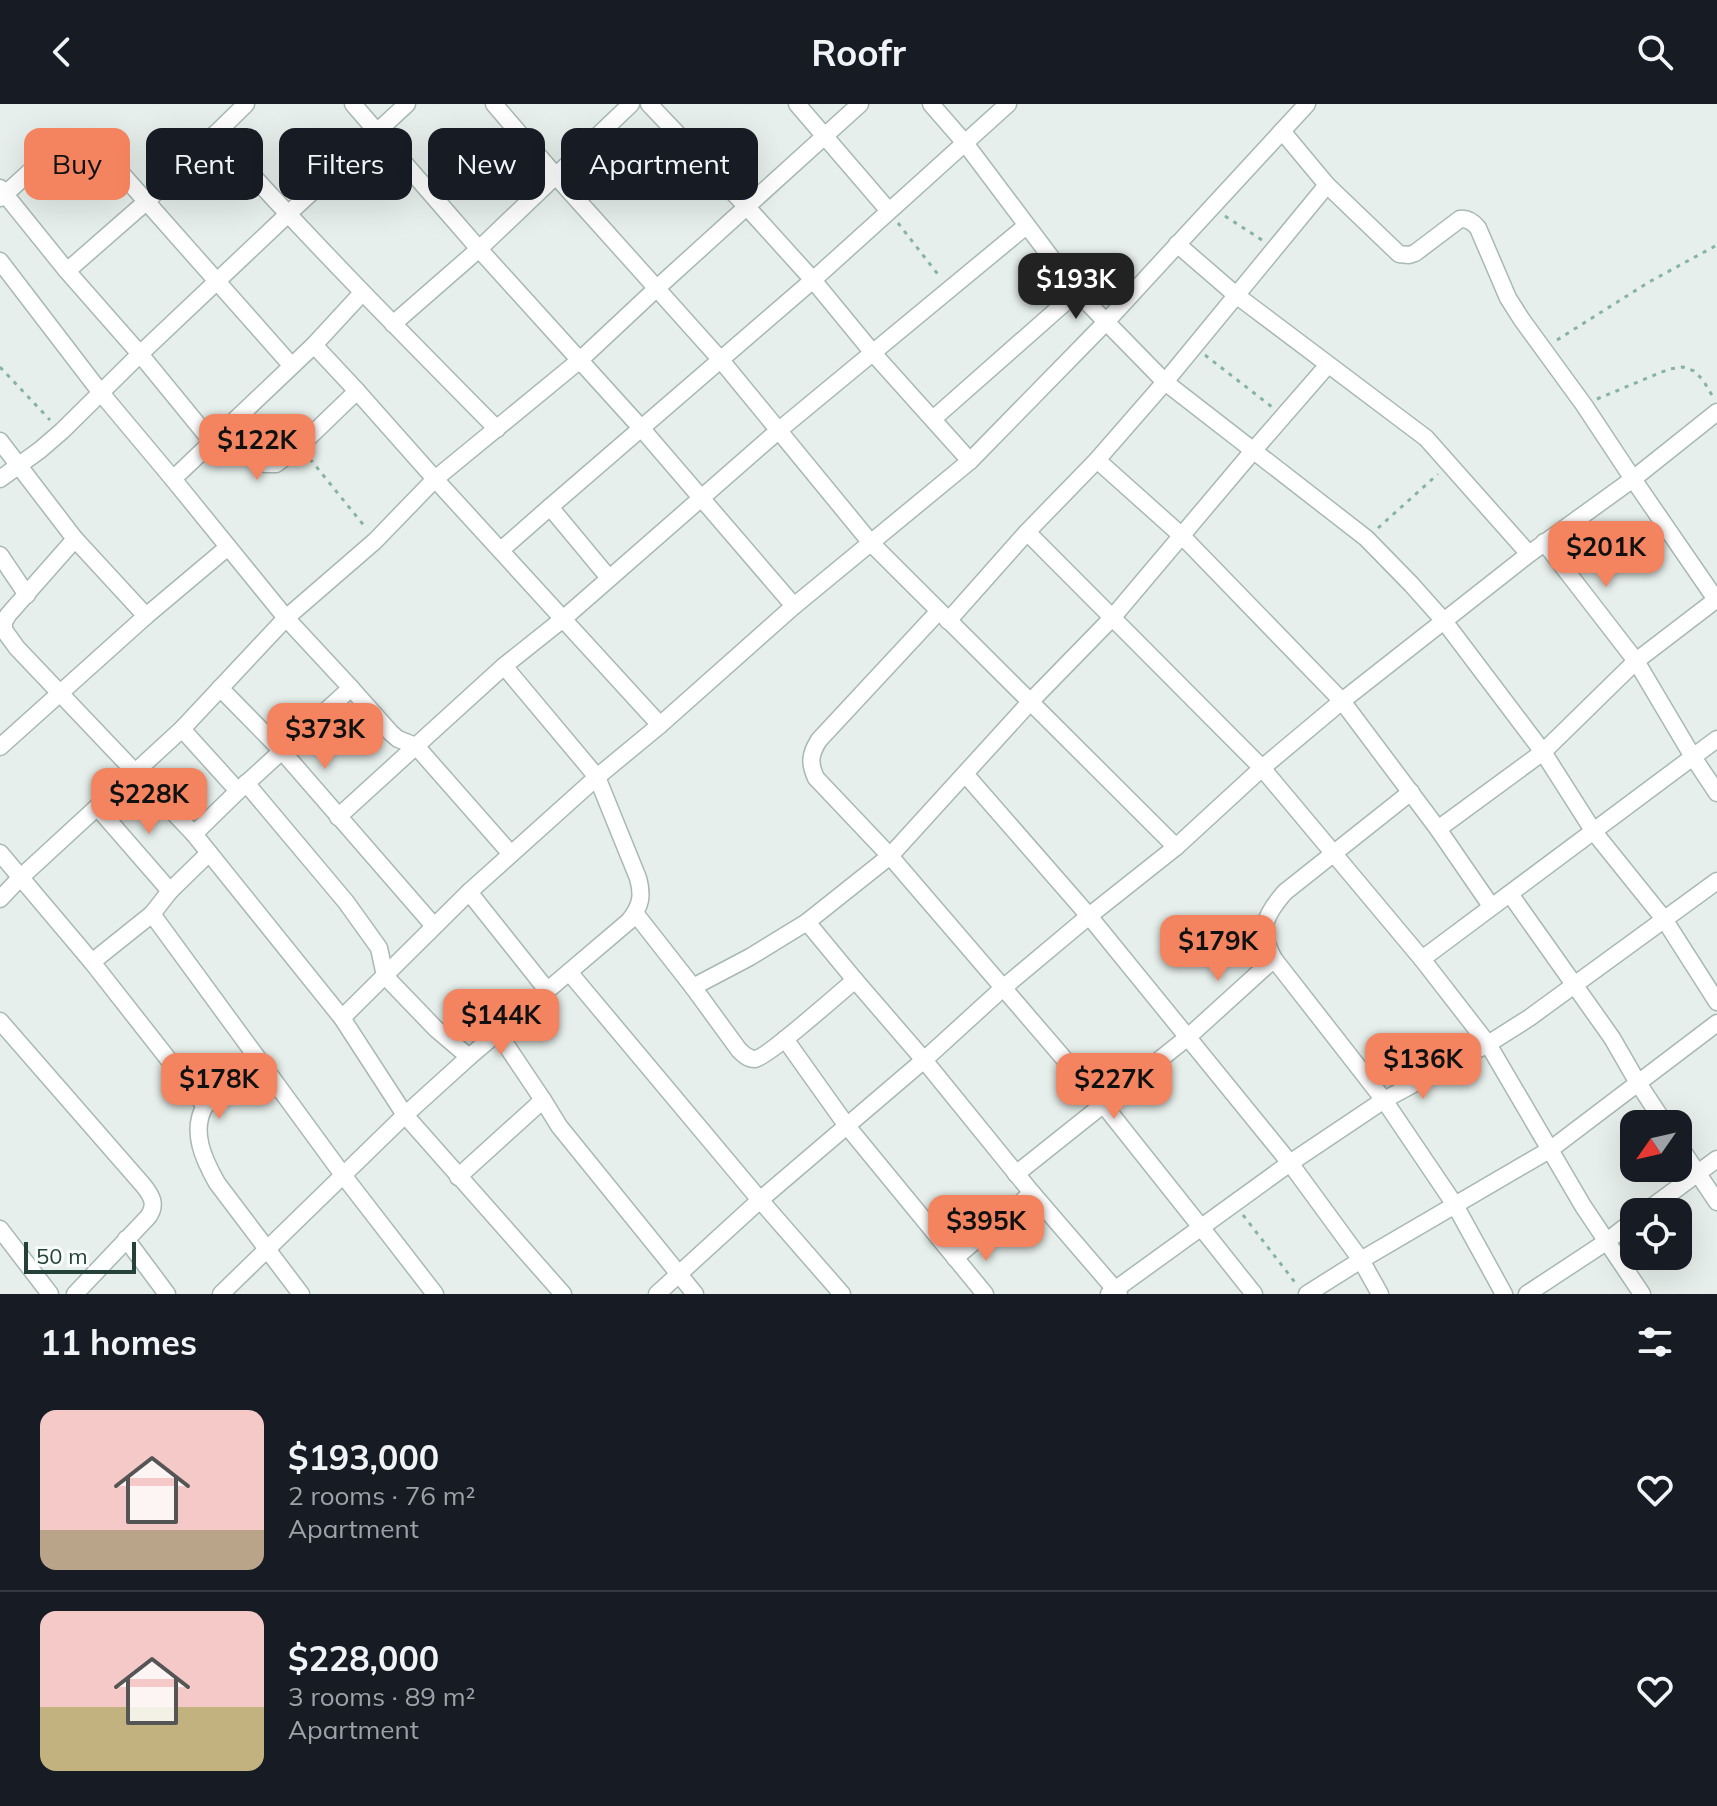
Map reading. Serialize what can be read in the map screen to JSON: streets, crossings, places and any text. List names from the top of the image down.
{
  "scale_bar": "50 m",
  "north": "bottom left",
  "page": {
    "header": "Roofr",
    "chip": [
      "Buy",
      "Rent",
      "Filters",
      "New",
      "Apartment"
    ],
    "price": [
      "$193K",
      "$122K",
      "$201K",
      "$373K",
      "$228K",
      "$179K",
      "$144K",
      "$136K",
      "$178K",
      "$227K",
      "$395K"
    ],
    "scale": "50 m",
    "heading": "11 homes",
    "list": [
      {
        "name": "$193,000",
        "note": "2 rooms · 76 m² · Apartment"
      },
      {
        "name": "$228,000",
        "note": "3 rooms · 89 m² · Apartment"
      }
    ]
  }
}
